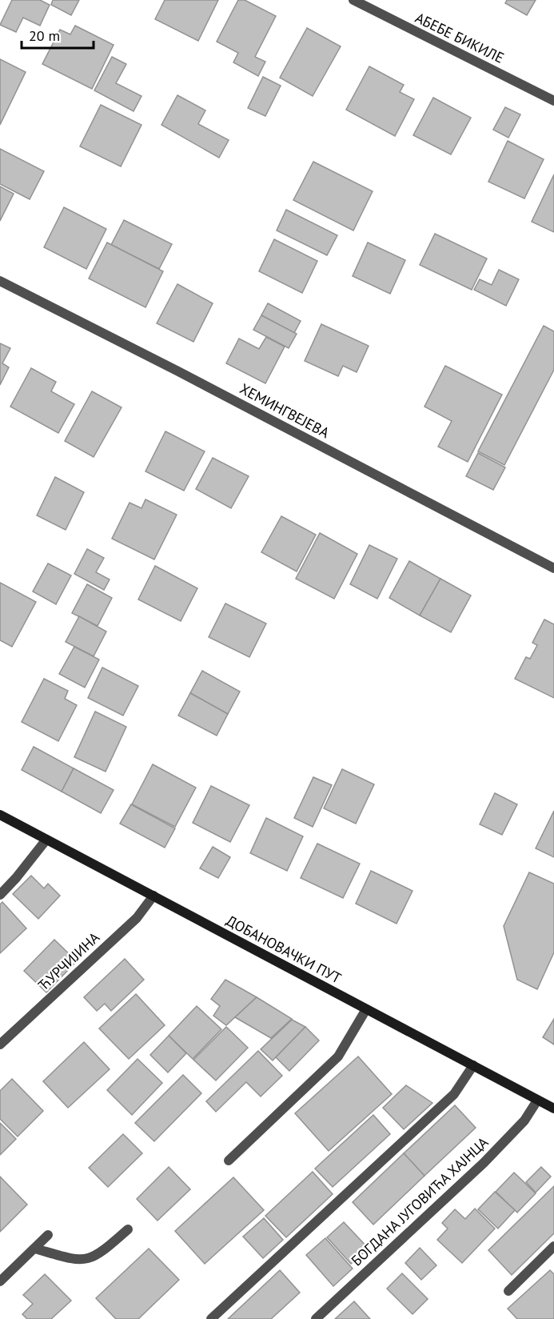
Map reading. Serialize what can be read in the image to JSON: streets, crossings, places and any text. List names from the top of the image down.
{
  "streets": {
    "street": [
      "АБЕБЕ БИКИЛЕ",
      "ХЕМИНГВЕЈЕВА",
      "ДОБАНОВАЧКИ ПУТ",
      "ЋУРЧИЈИНА",
      "БОГДАНА ЈУГОВИЋА ХАЈНЦА"
    ]
  },
  "crossings": [
    ["ДОБАНОВАЧКИ ПУТ", "ЋУРЧИЈИНА"],
    ["ДОБАНОВАЧКИ ПУТ", "БОГДАНА ЈУГОВИЋА ХАЈНЦА"]
  ],
  "scale_bar": "20 m"
}
